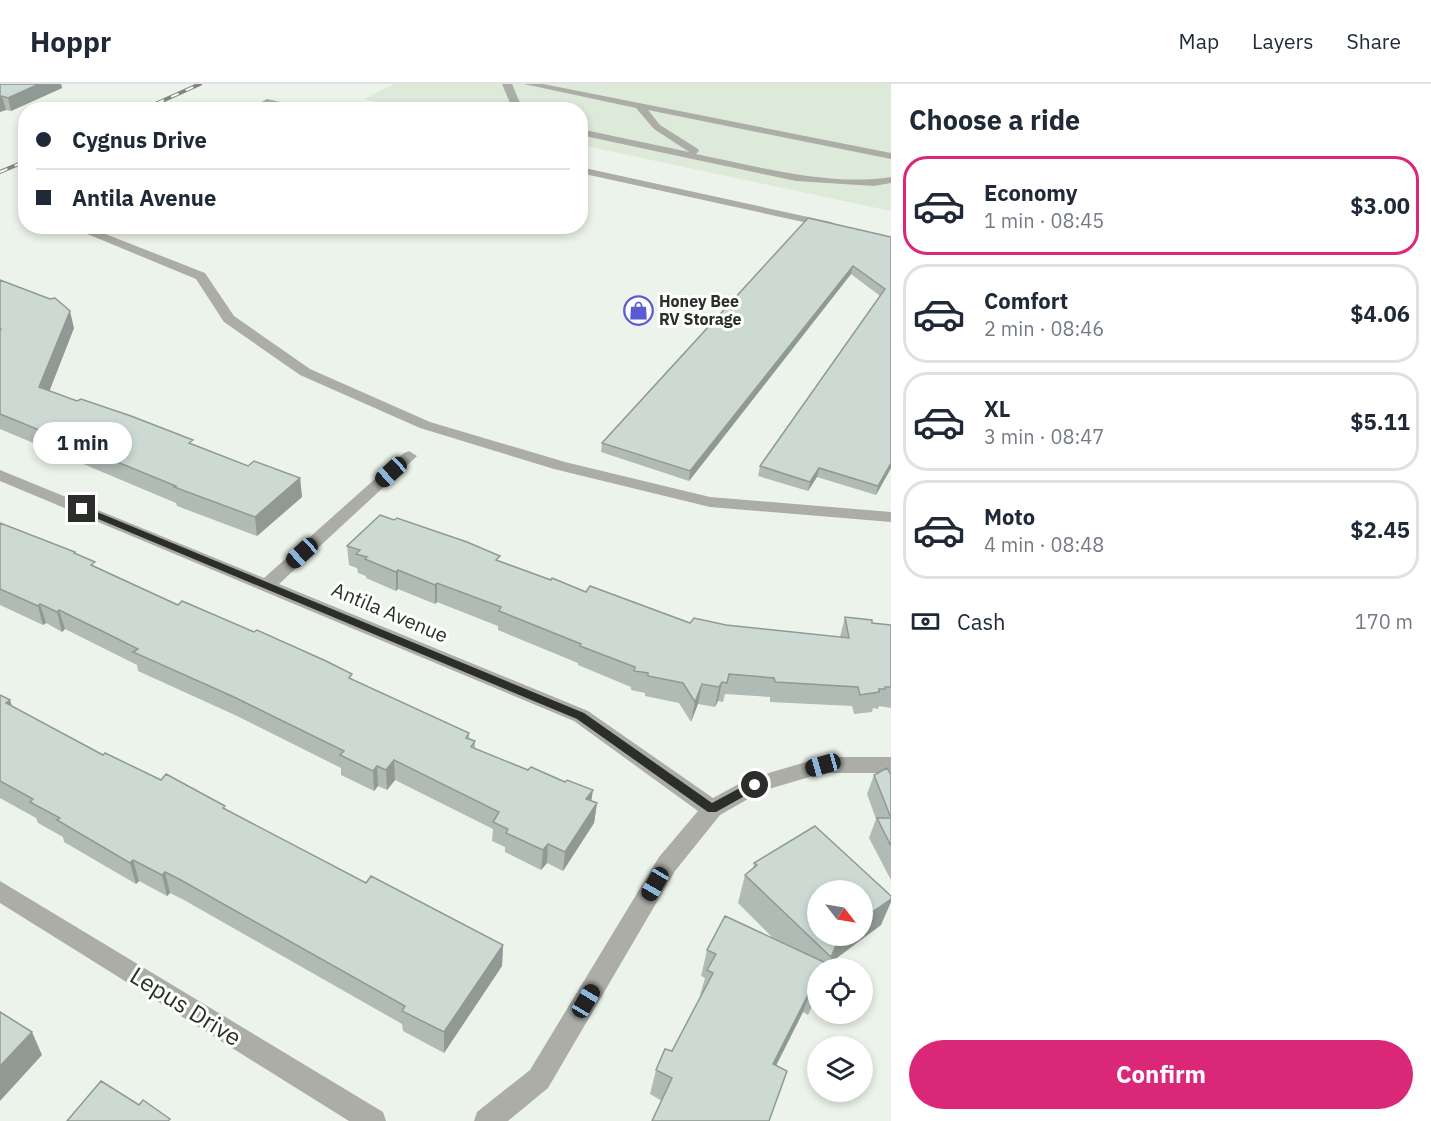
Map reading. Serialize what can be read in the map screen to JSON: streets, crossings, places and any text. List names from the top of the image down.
{
  "streets": {
    "street": ["Antila Avenue", "Lepus Drive"]
  },
  "places": {
    "shop": ["Honey Bee RV Storage"]
  },
  "north": "bottom right",
  "page": {
    "header": "Hoppr",
    "nav": ["Map", "Layers", "Share"],
    "heading": "Choose a ride",
    "banner": ["Cygnus Drive", "Antila Avenue"],
    "list": [
      {
        "name": "Economy",
        "note": "1 min · 08:45",
        "value": "$3.00"
      },
      {
        "name": "Comfort",
        "note": "2 min · 08:46",
        "value": "$4.06"
      },
      {
        "name": "XL",
        "note": "3 min · 08:47",
        "value": "$5.11"
      },
      {
        "name": "Moto",
        "note": "4 min · 08:48",
        "value": "$2.45"
      }
    ],
    "bubble": "1 min",
    "pay": ["Cash", "170 m"],
    "buttons": "Confirm"
  }
}
